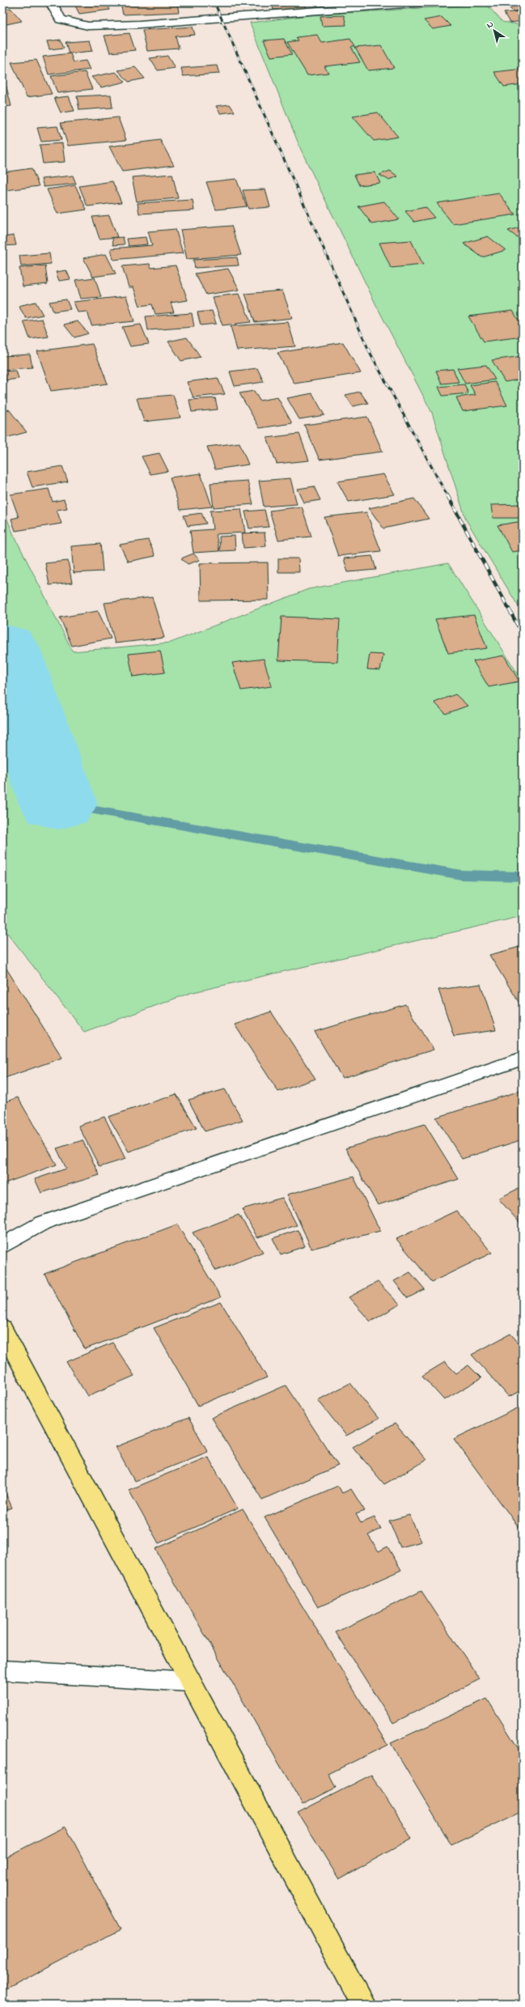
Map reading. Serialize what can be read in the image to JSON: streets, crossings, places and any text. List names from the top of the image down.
{
  "north": "top left"
}
